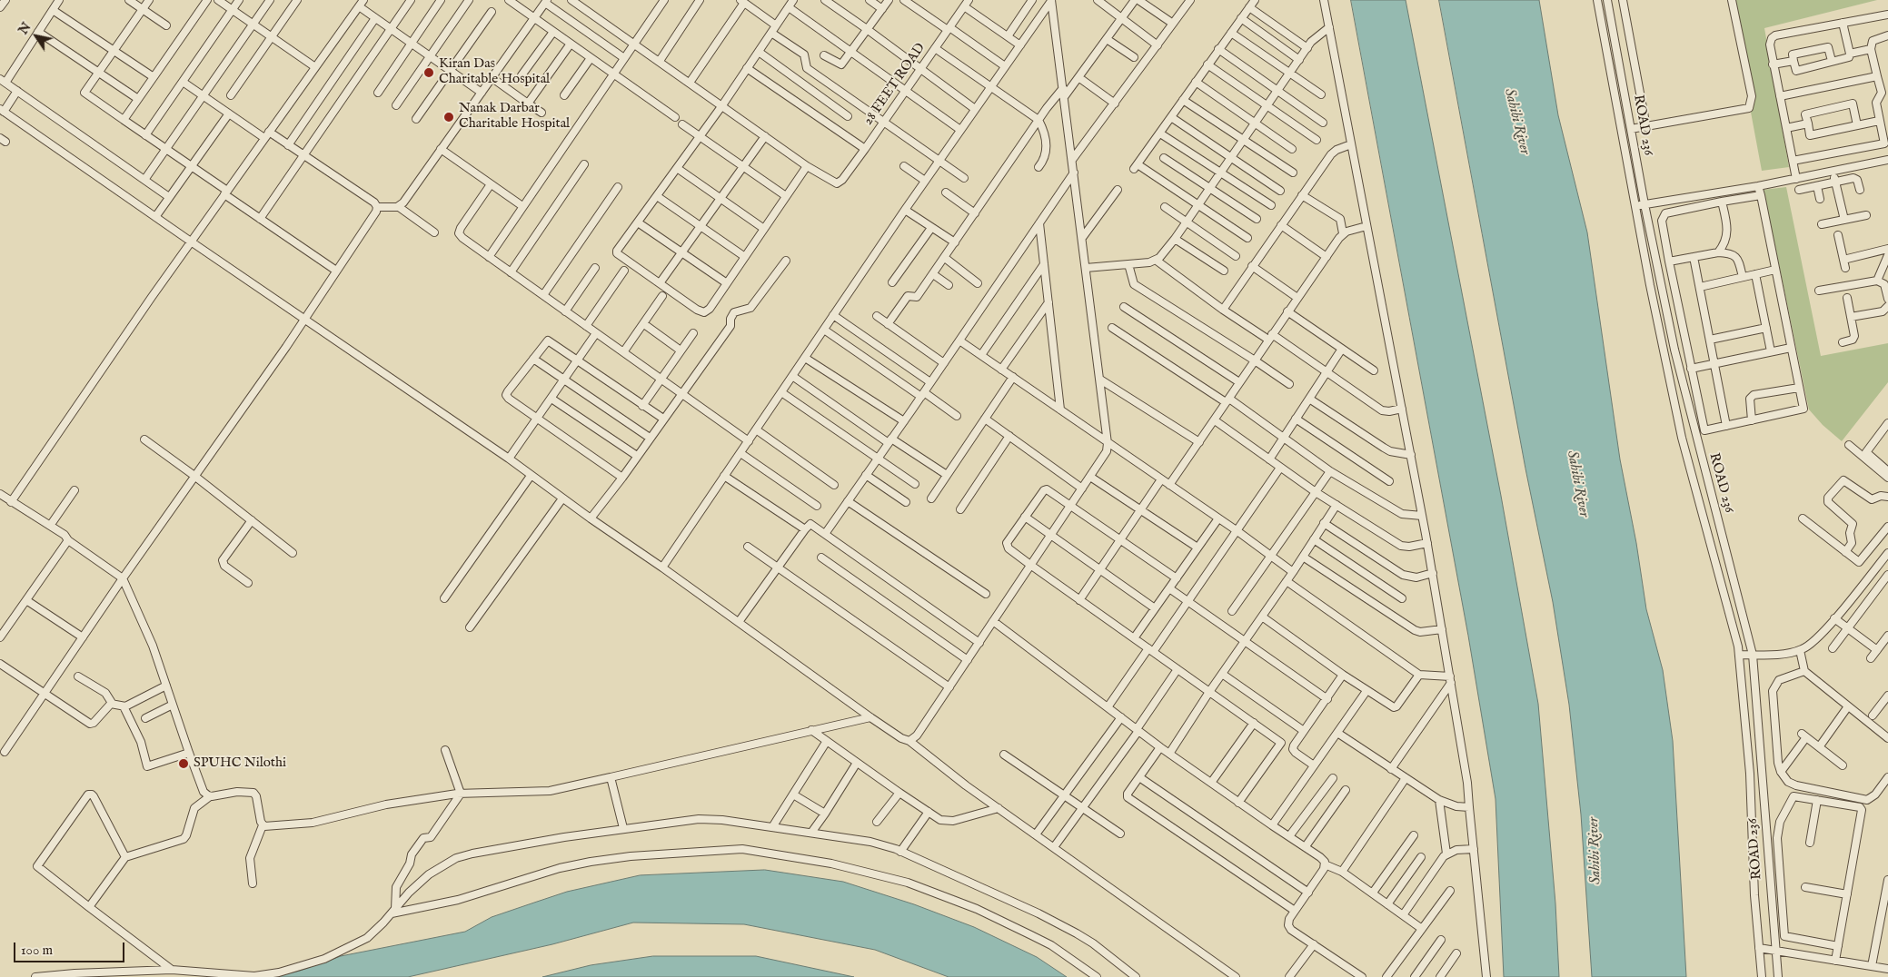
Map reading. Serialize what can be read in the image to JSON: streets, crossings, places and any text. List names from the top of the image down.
{
  "streets": {
    "street": ["28 FEET ROAD", "ROAD 236"]
  },
  "water": ["Sahibi River"],
  "places": ["Kiran Das Charitable Hospital", "Nanak Darbar Charitable Hospital", "SPUHC Nilothi"],
  "scale_bar": "100 m",
  "north": "top left"
}
